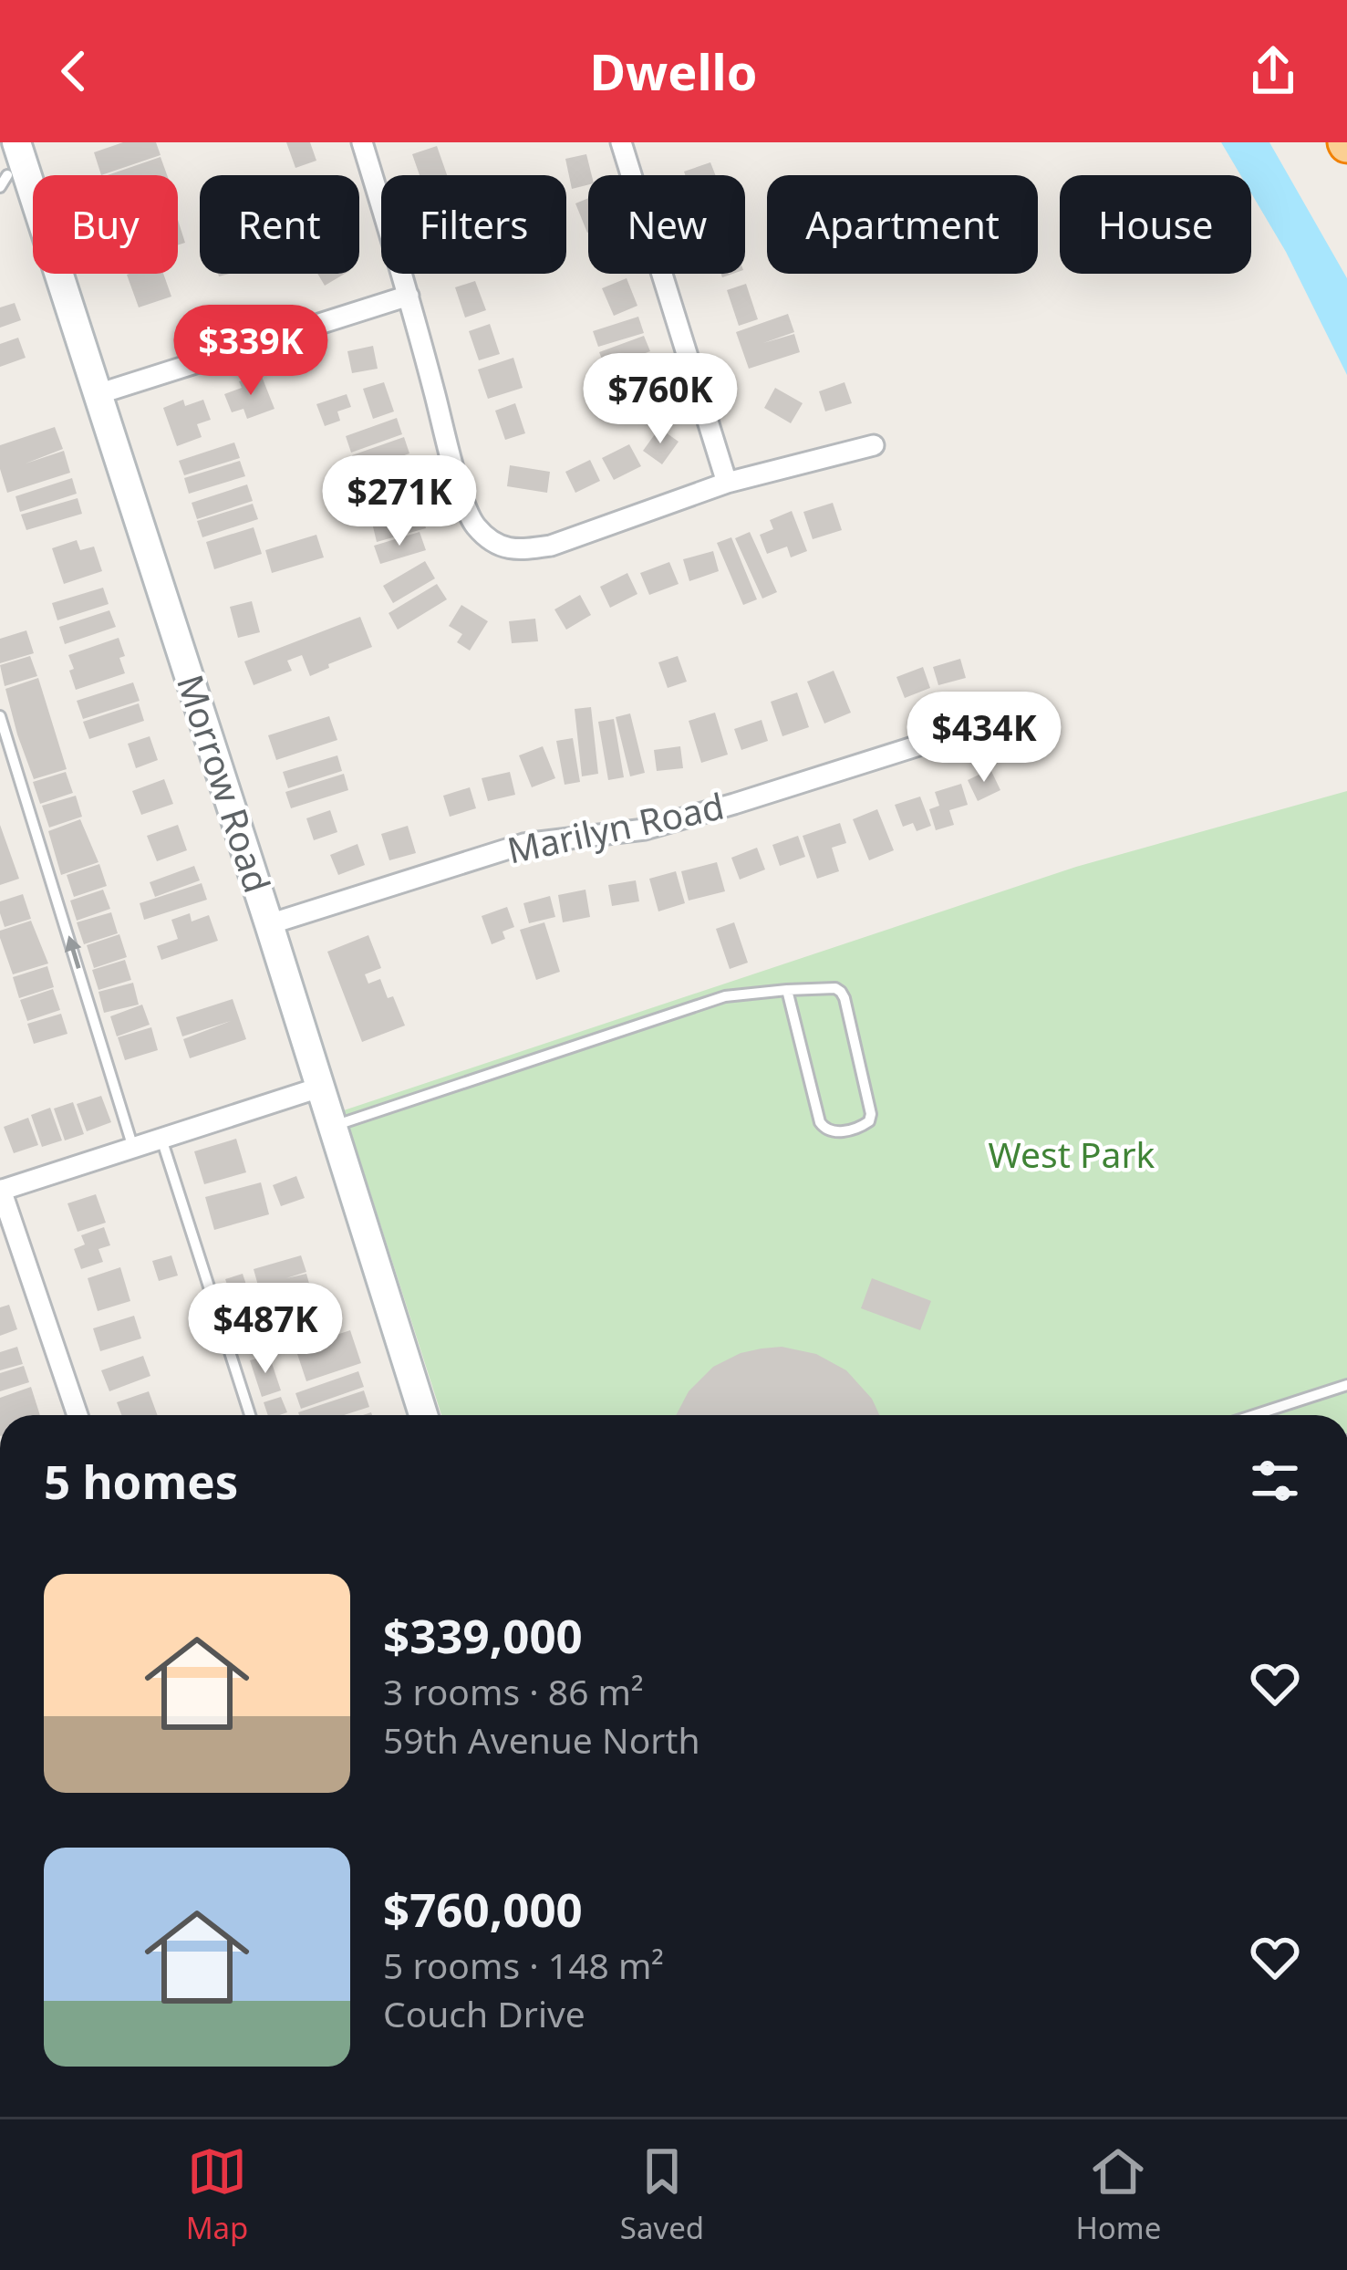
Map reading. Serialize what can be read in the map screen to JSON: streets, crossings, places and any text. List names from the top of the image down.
{
  "streets": {
    "street": ["Morrow Road", "Marilyn Road"]
  },
  "crossings": [
    ["Morrow Road", "Marilyn Road"]
  ],
  "parks": ["West Park"],
  "page": {
    "header": "Dwello",
    "chip": [
      "Buy",
      "Rent",
      "Filters",
      "New",
      "Apartment",
      "House"
    ],
    "price": [
      "$339K",
      "$760K",
      "$271K",
      "$434K",
      "$487K"
    ],
    "heading": "5 homes",
    "list": [
      {
        "name": "$339,000",
        "note": "3 rooms · 86 m² · 59th Avenue North"
      },
      {
        "name": "$760,000",
        "note": "5 rooms · 148 m² · Couch Drive"
      }
    ],
    "tabs": ["Map", "Saved", "Home"]
  }
}
